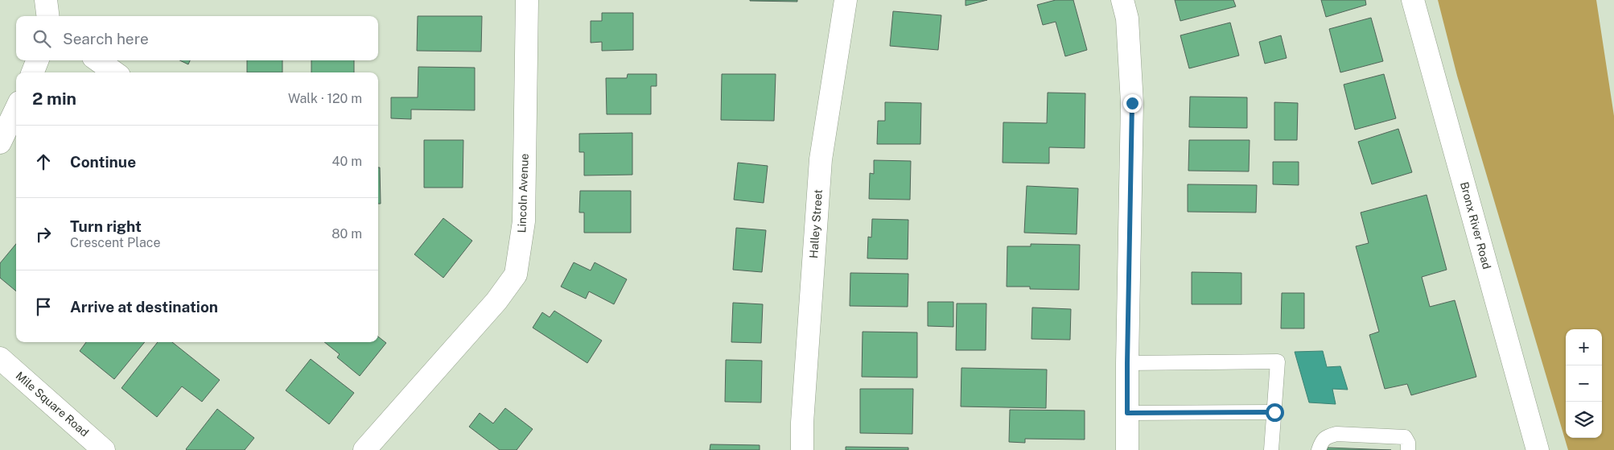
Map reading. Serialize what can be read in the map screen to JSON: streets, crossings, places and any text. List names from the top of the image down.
{
  "streets": {
    "street": [
      "Lincoln Avenue",
      "Halley Street",
      "Bronx River Road",
      "Mile Square Road"
    ]
  },
  "page": {
    "search": "Search here",
    "heading": ["2 min", "Walk · 120 m"],
    "list": [
      ["Continue", "40 m"],
      ["Turn right", "Crescent Place", "80 m"],
      "Arrive at destination"
    ],
    "map_buttons": ["+", "−"]
  }
}
